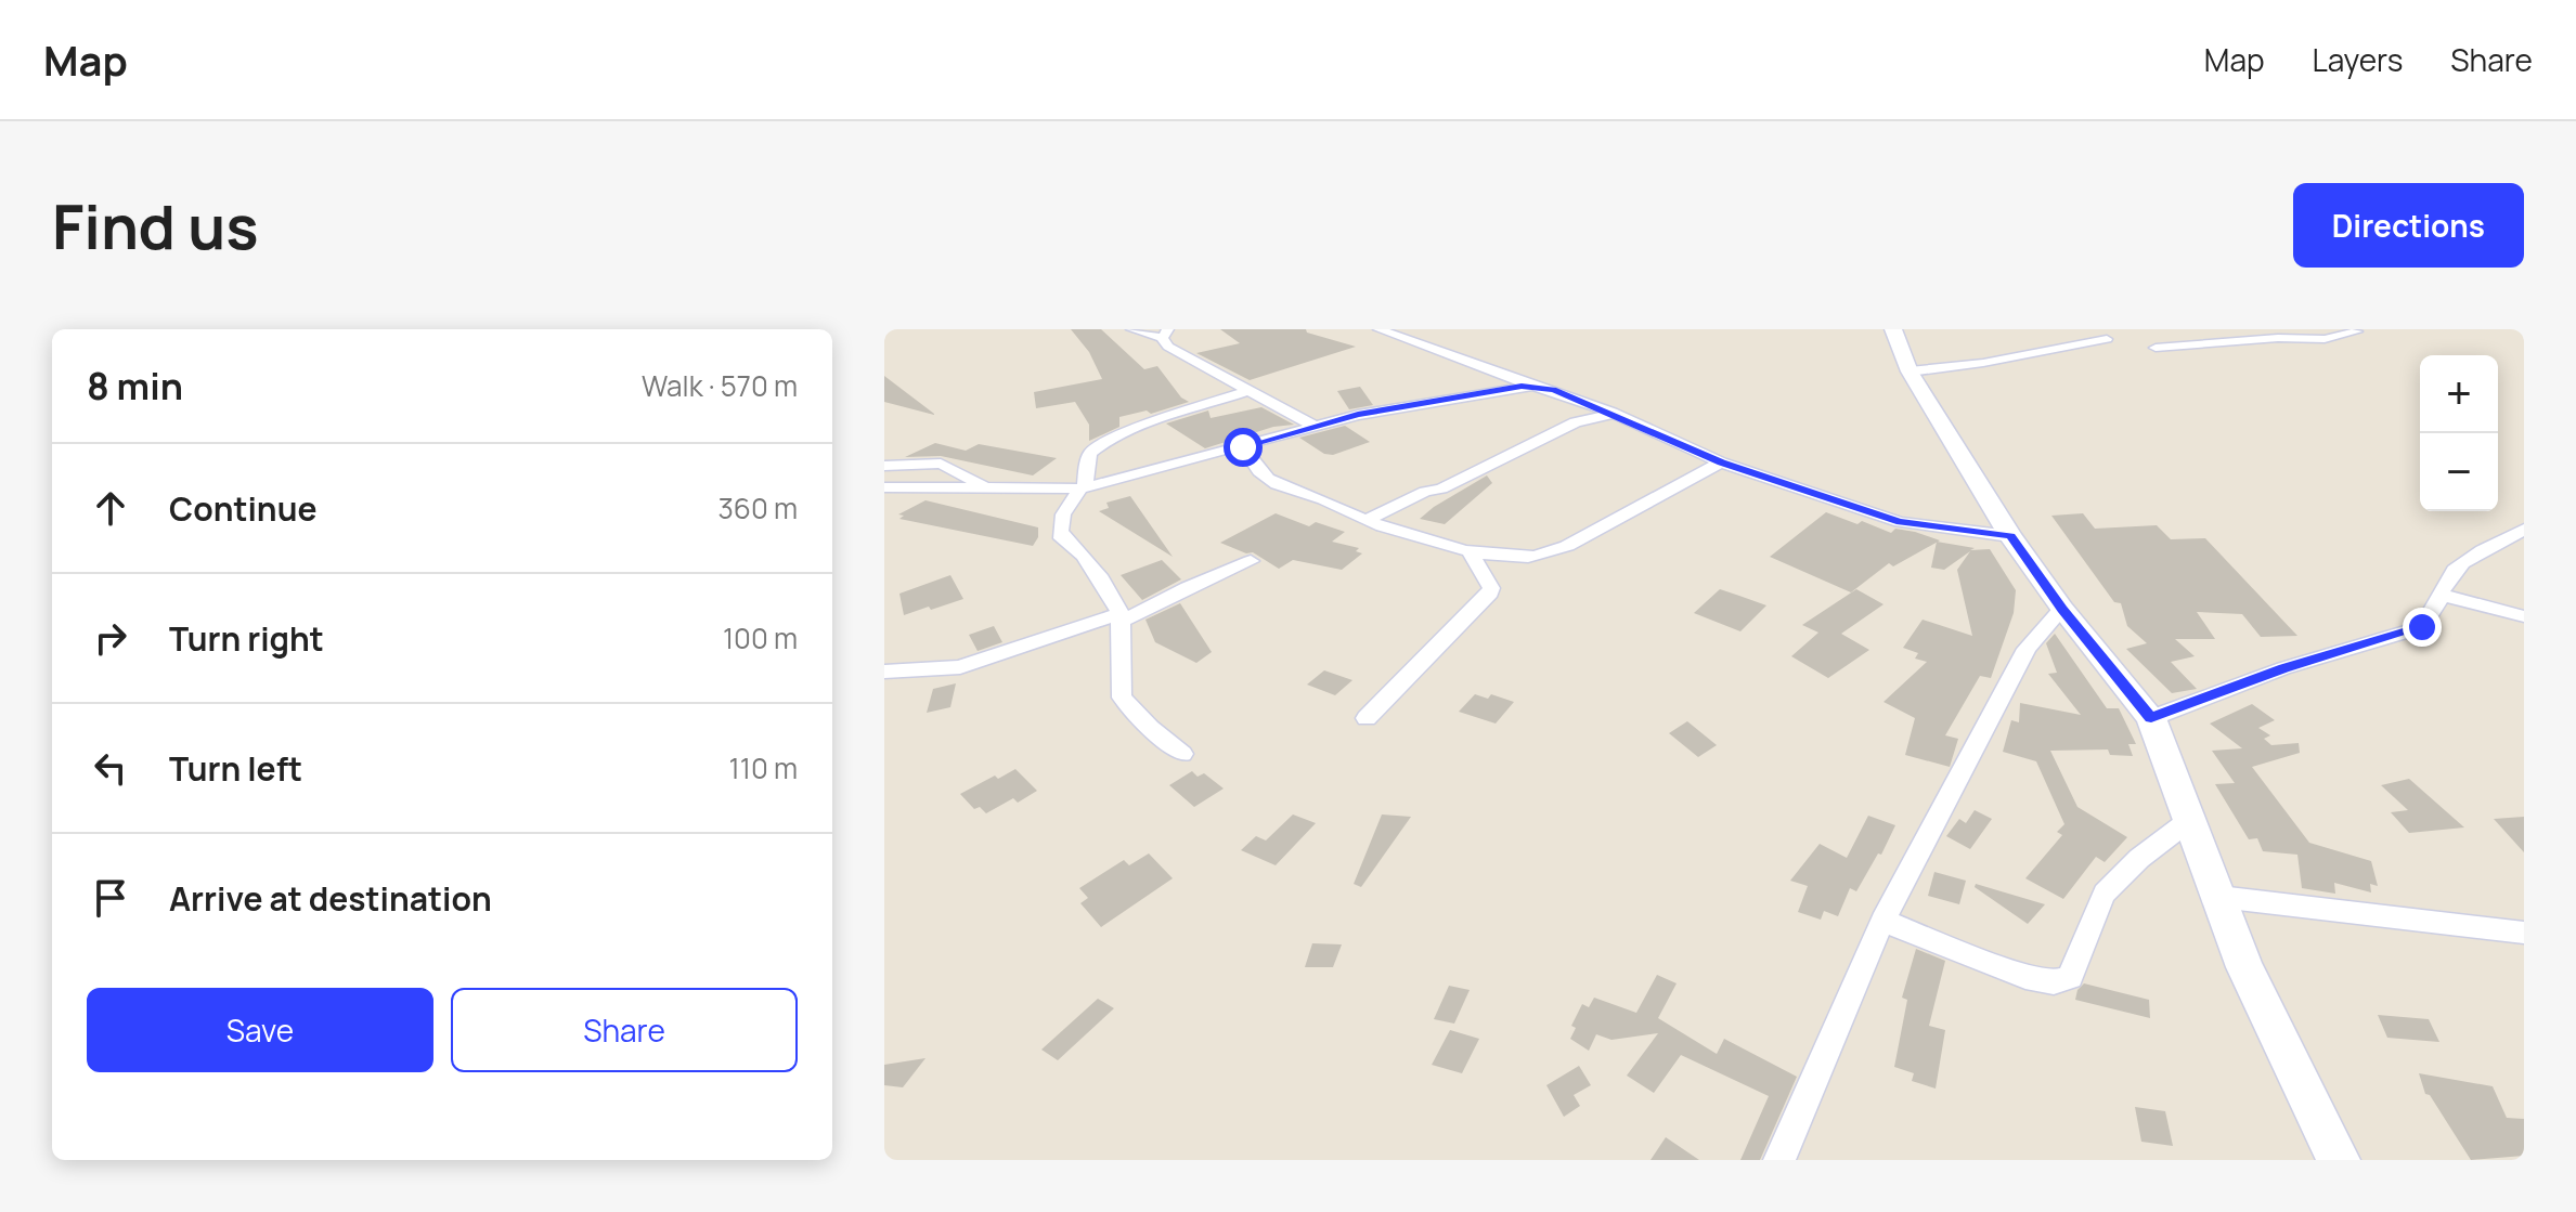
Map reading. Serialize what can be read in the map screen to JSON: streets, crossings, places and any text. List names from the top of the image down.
{
  "page": {
    "header": "Map",
    "nav": ["Map", "Layers", "Share"],
    "buttons": [
      "Directions",
      ["Save", "Share"]
    ],
    "title": "Find us",
    "heading": ["8 min", "Walk · 570 m"],
    "map_buttons": ["+", "−"],
    "list": [
      ["Continue", "360 m"],
      ["Turn right", "100 m"],
      ["Turn left", "110 m"],
      "Arrive at destination"
    ]
  }
}
